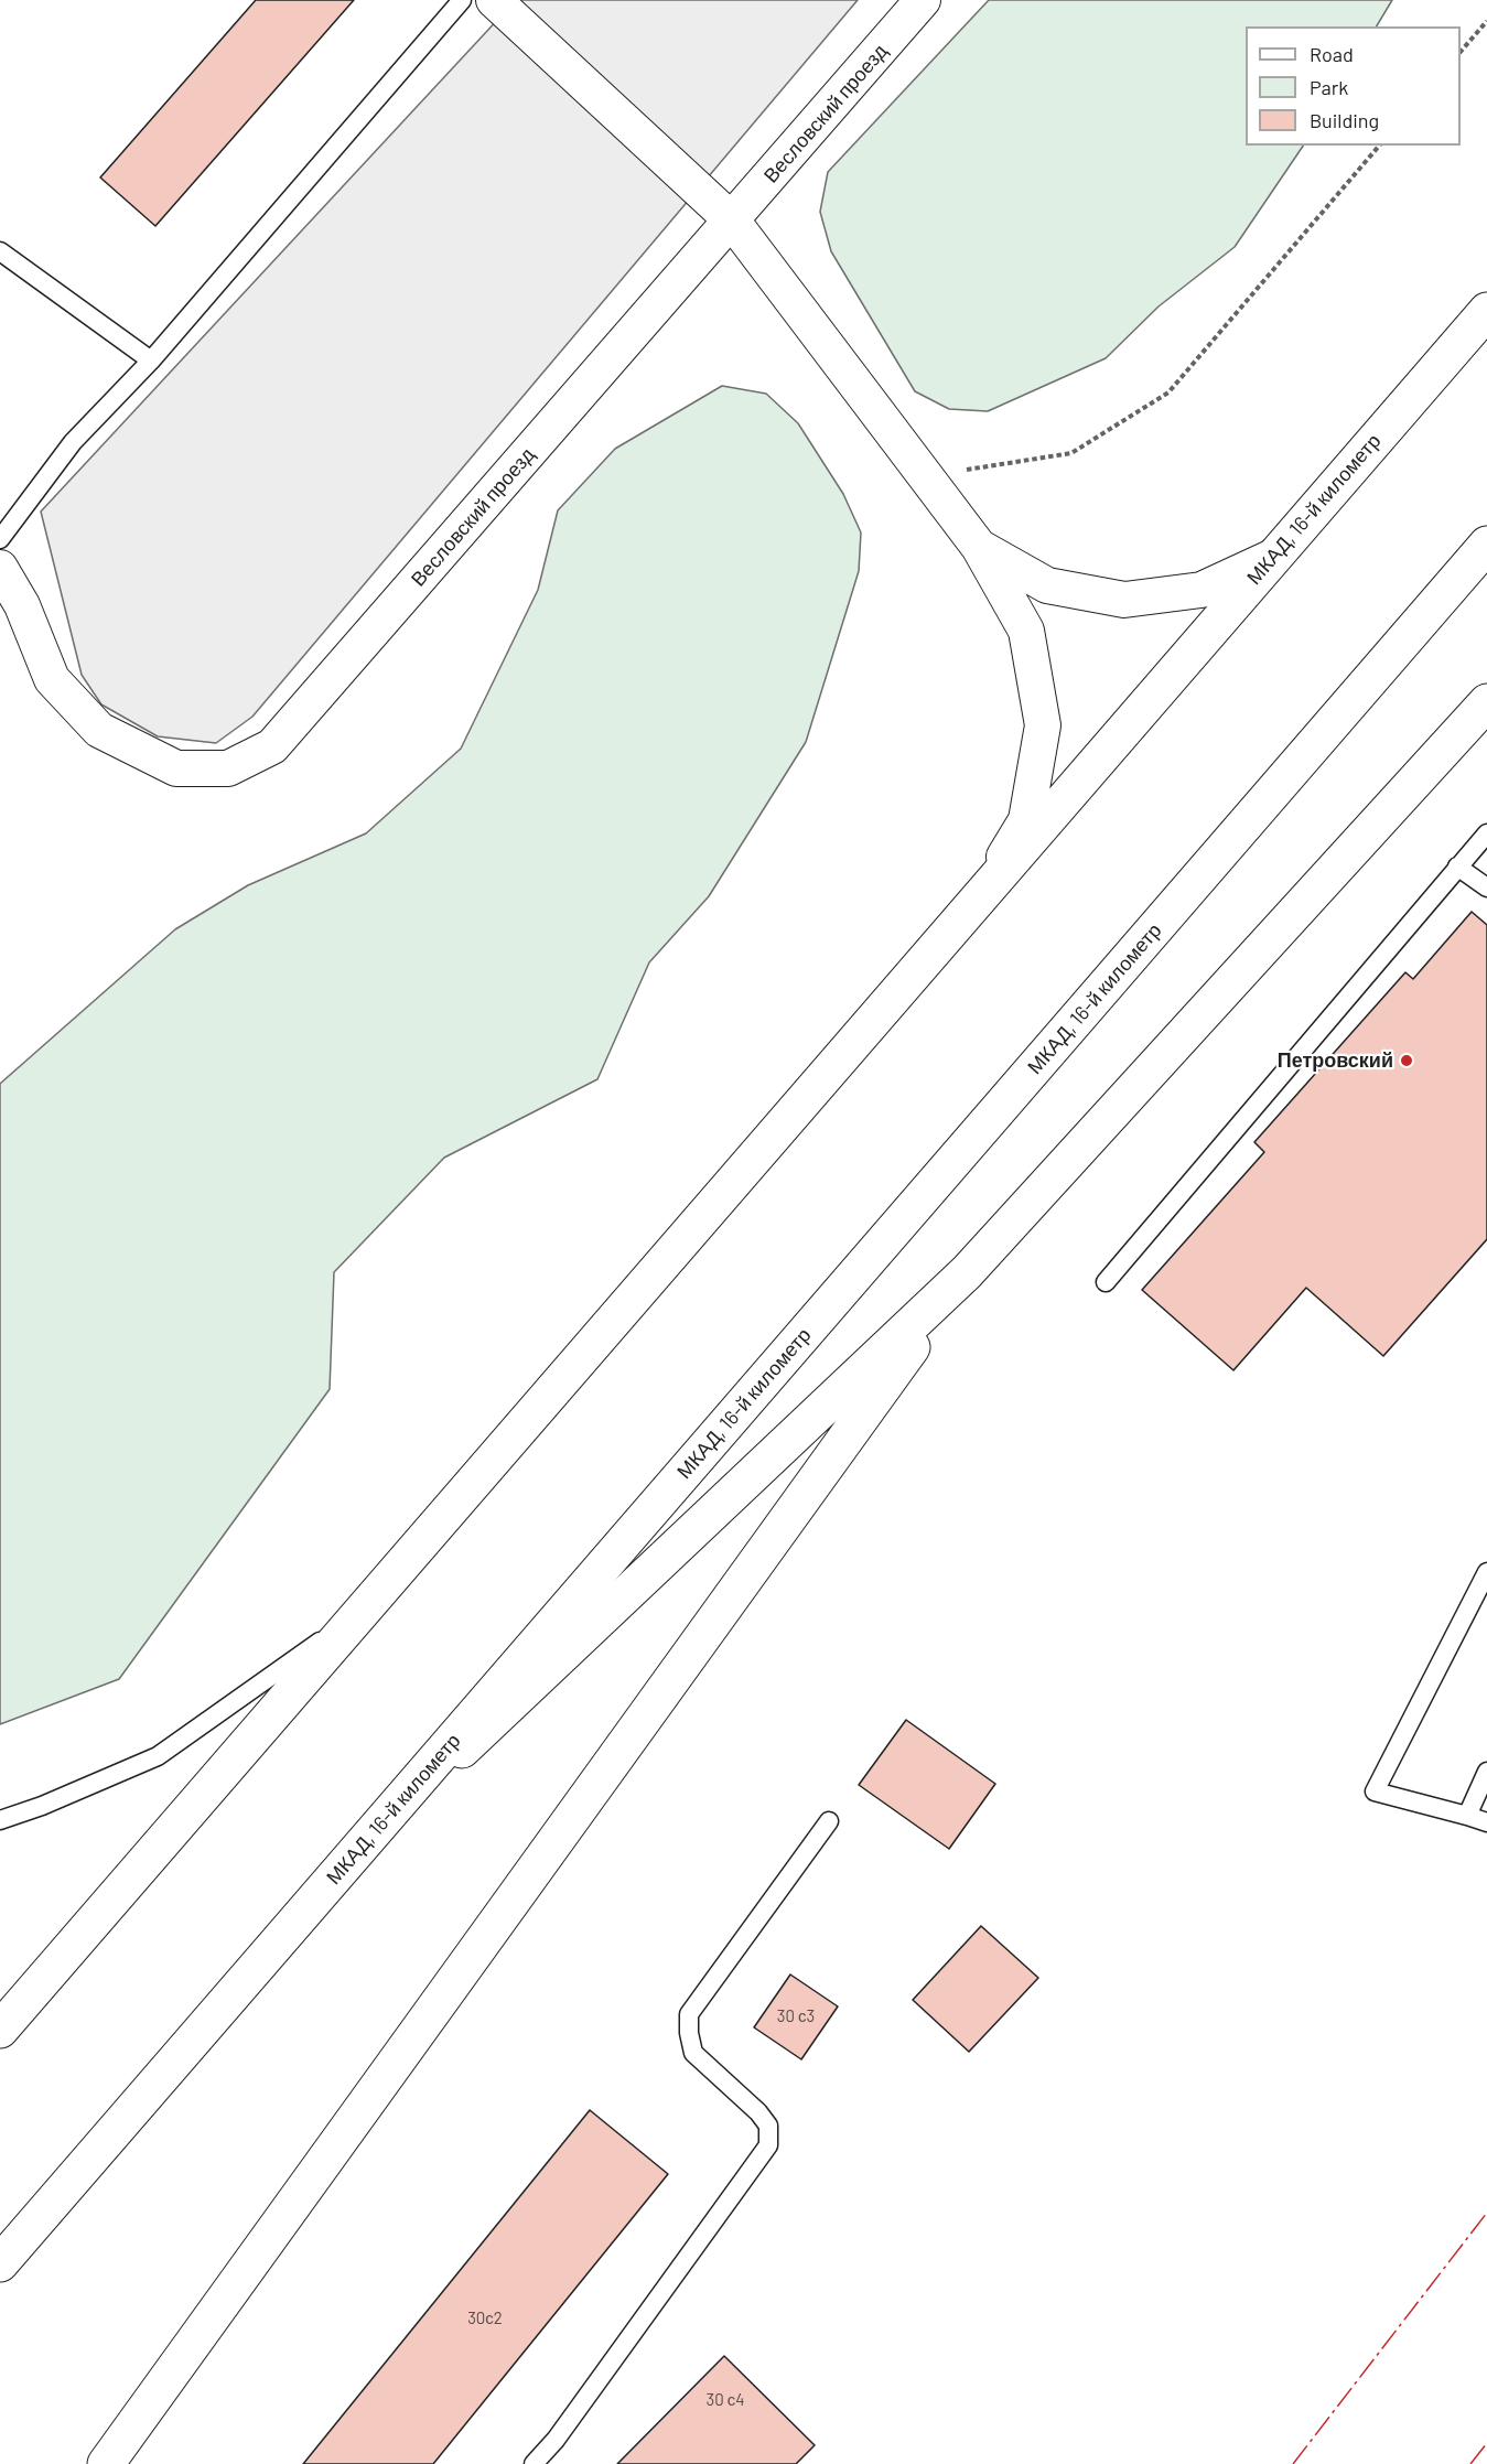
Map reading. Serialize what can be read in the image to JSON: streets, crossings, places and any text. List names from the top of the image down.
{
  "streets": {
    "main road": ["МКАД, 16-й километр"],
    "street": ["Весловский проезд"]
  },
  "places": ["Петровский"],
  "house_numbers": ["30 с3", "30с2", "30 с4"],
  "legend": ["Road", "Park", "Building"]
}
